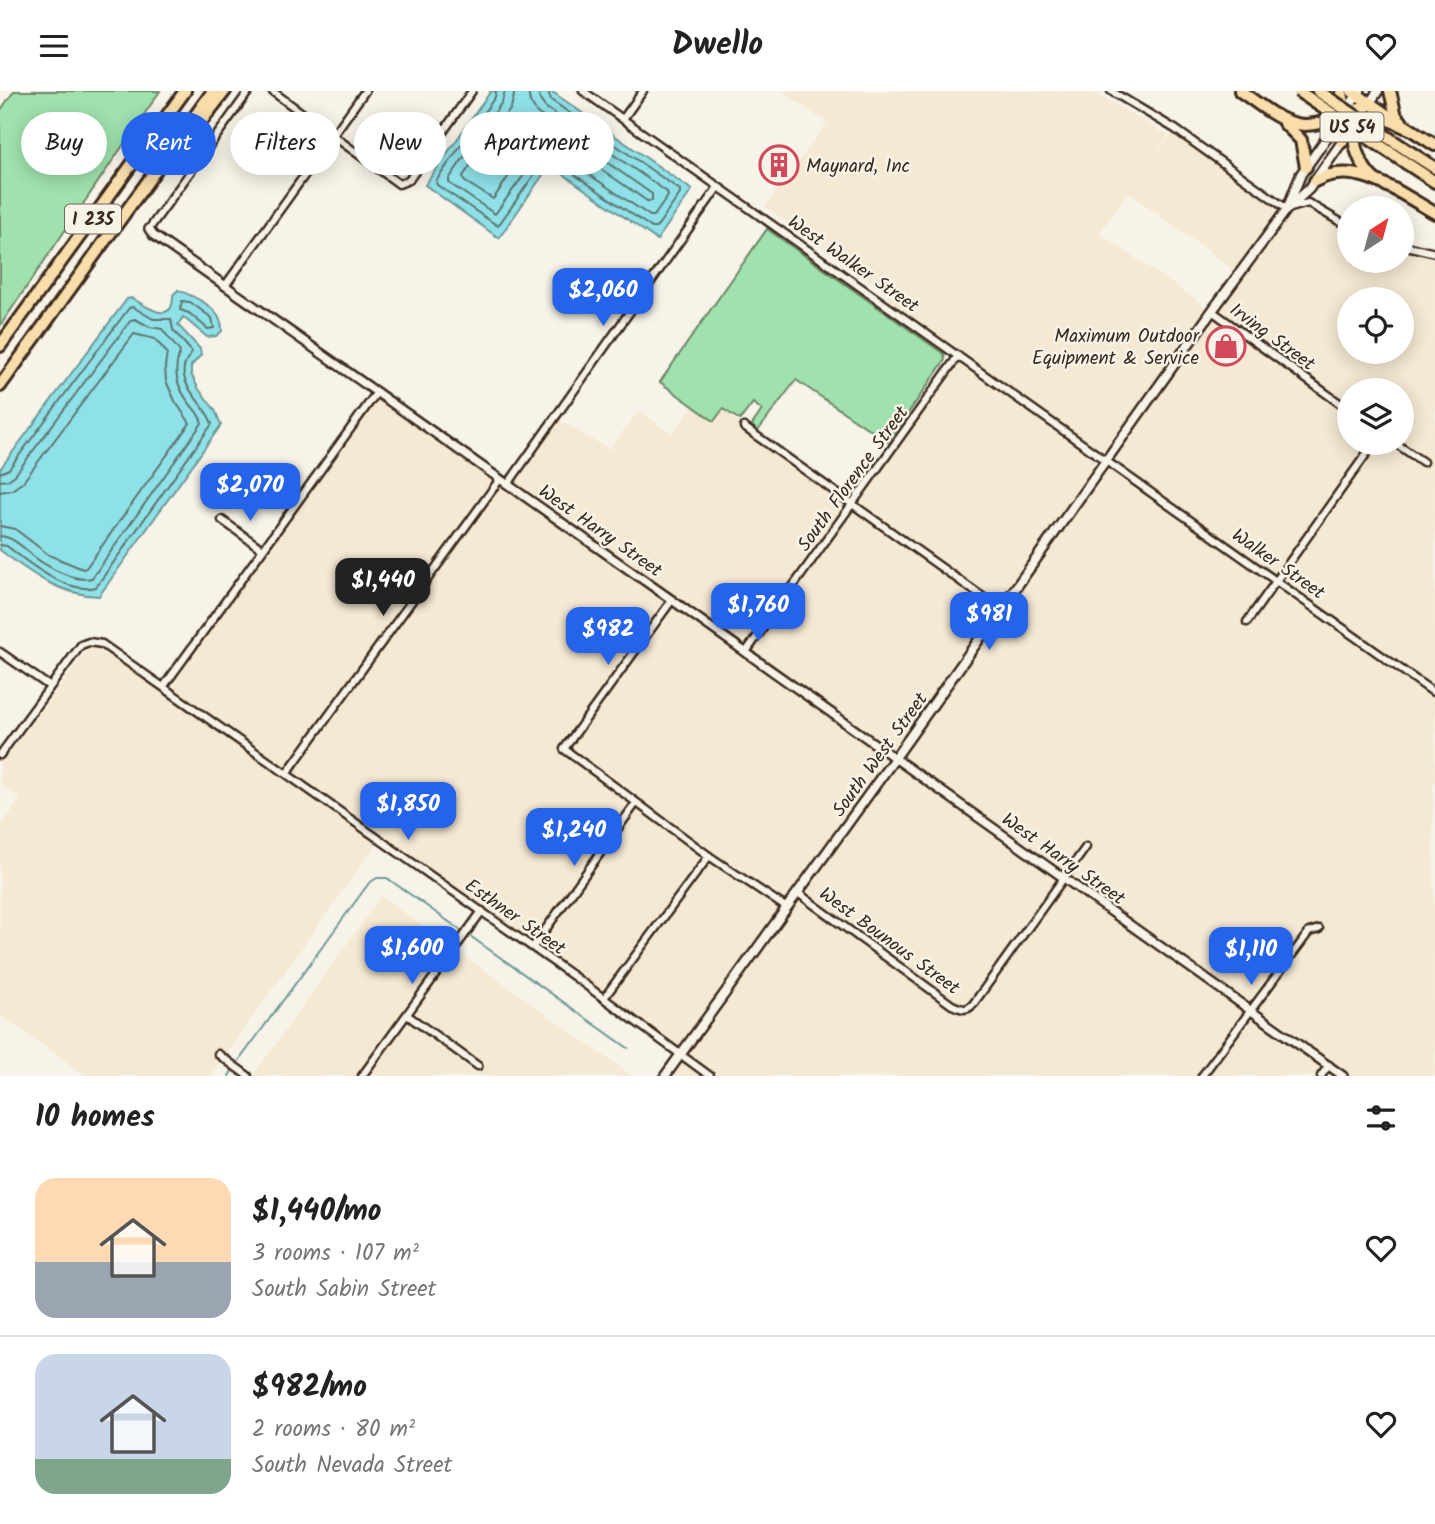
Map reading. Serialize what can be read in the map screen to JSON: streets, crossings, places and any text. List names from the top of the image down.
{
  "streets": {
    "highway": ["US 54", "I 235"],
    "main road": ["South West Street"],
    "street": [
      "West Walker Street",
      "Irving Street",
      "South Florence Street",
      "West Harry Street",
      "Walker Street",
      "Esthner Street",
      "West Bounous Street"
    ]
  },
  "crossings": [
    ["West Walker Street", "South Florence Street"],
    ["West Walker Street", "Walker Street"],
    ["West Walker Street", "South West Street"],
    ["Irving Street", "South West Street"],
    ["South Florence Street", "West Harry Street"],
    ["West Harry Street", "South West Street"],
    ["West Harry Street", "West Bounous Street"],
    ["Walker Street", "South West Street"],
    ["South West Street", "Esthner Street"],
    ["South West Street", "West Bounous Street"]
  ],
  "places": {
    "building": ["Maynard, Inc"],
    "shop": ["Maximum Outdoor Equipment & Service"]
  },
  "north": "top right",
  "page": {
    "header": "Dwello",
    "chip": [
      "Buy",
      "Rent",
      "Filters",
      "New",
      "Apartment"
    ],
    "price": [
      "$2,060",
      "$2,070",
      "$1,440",
      "$1,760",
      "$981",
      "$982",
      "$1,850",
      "$1,240",
      "$1,600",
      "$1,110"
    ],
    "heading": "10 homes",
    "list": [
      {
        "name": "$1,440/mo",
        "note": "3 rooms · 107 m² · South Sabin Street"
      },
      {
        "name": "$982/mo",
        "note": "2 rooms · 80 m² · South Nevada Street"
      }
    ]
  }
}
